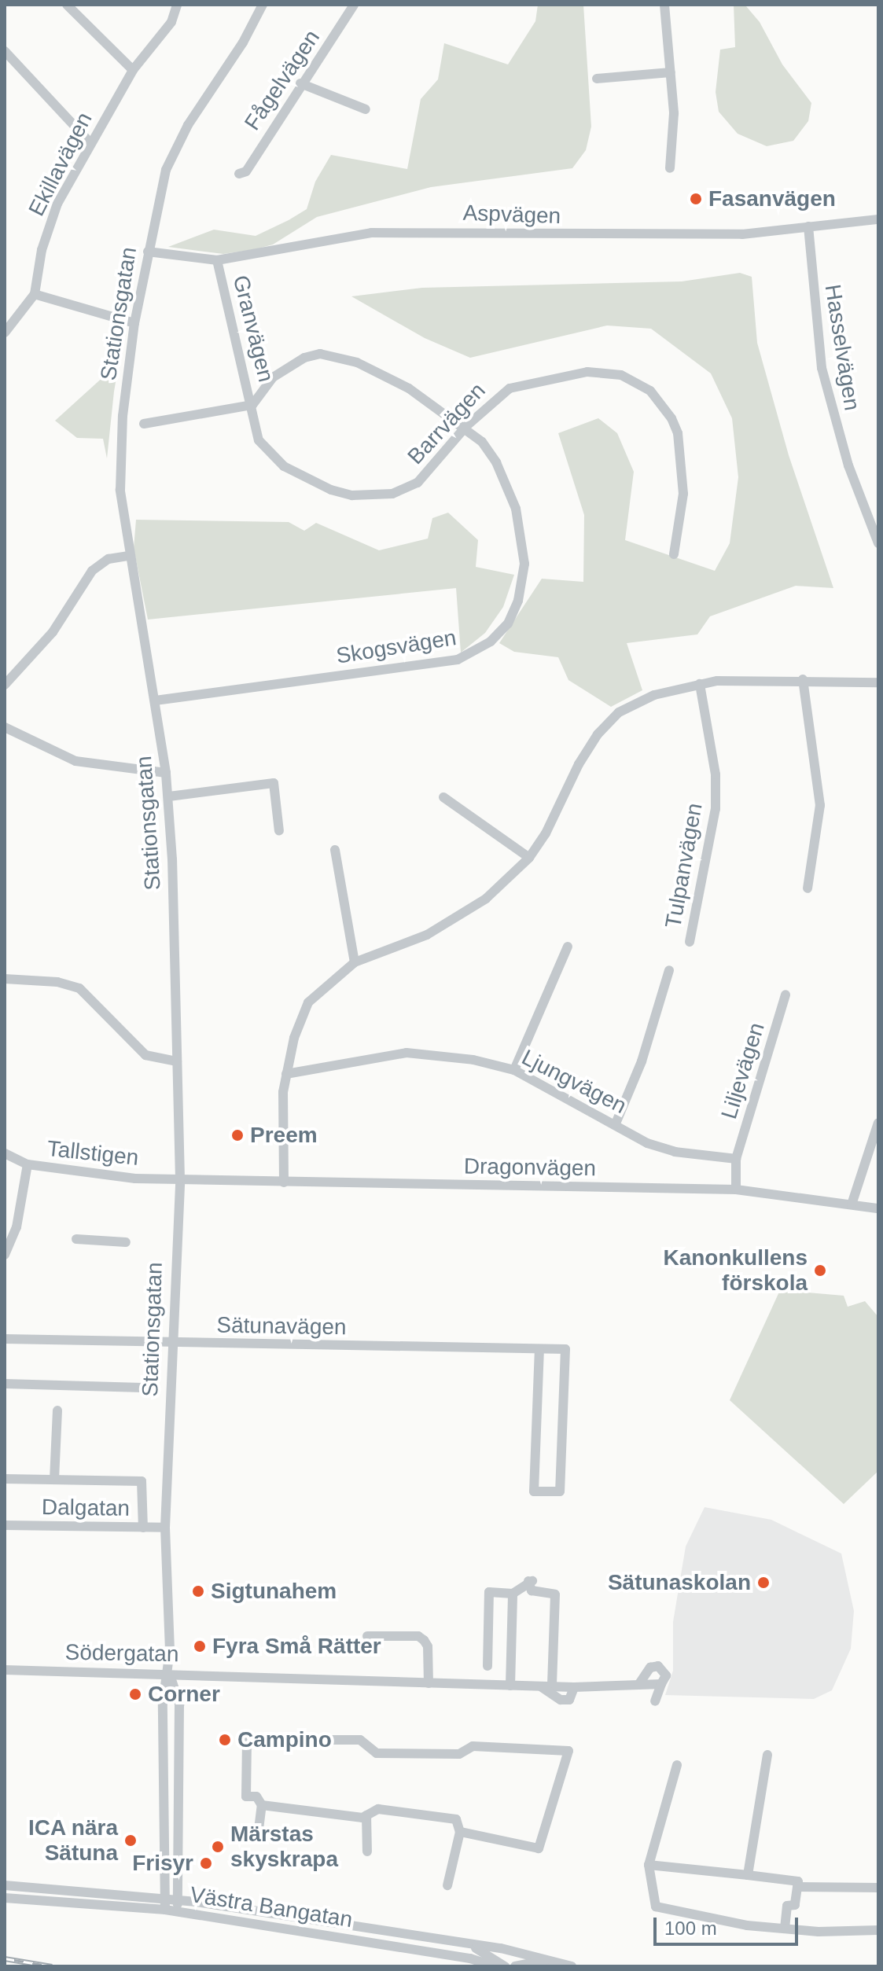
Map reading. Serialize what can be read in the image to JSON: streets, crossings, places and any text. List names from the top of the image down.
{
  "streets": {
    "street": [
      "Fågelvägen",
      "Ekillavägen",
      "Aspvägen",
      "Stationsgatan",
      "Granvägen",
      "Hasselvägen",
      "Barrvägen",
      "Skogsvägen",
      "Tulpanvägen",
      "Liljevägen",
      "Ljungvägen",
      "Tallstigen",
      "Dragonvägen",
      "Sätunavägen",
      "Dalgatan",
      "Södergatan",
      "Västra Bangatan"
    ]
  },
  "crossings": [
    ["Aspvägen", "Stationsgatan"],
    ["Aspvägen", "Granvägen"],
    ["Aspvägen", "Hasselvägen"],
    ["Stationsgatan", "Skogsvägen"],
    ["Stationsgatan", "Tallstigen"],
    ["Stationsgatan", "Dragonvägen"],
    ["Stationsgatan", "Sätunavägen"],
    ["Stationsgatan", "Dalgatan"],
    ["Stationsgatan", "Södergatan"],
    ["Stationsgatan", "Västra Bangatan"],
    ["Granvägen", "Barrvägen"],
    ["Granvägen", "Skogsvägen"],
    ["Barrvägen", "Skogsvägen"],
    ["Liljevägen", "Ljungvägen"],
    ["Tallstigen", "Dragonvägen"]
  ],
  "places": [
    "Fasanvägen",
    "Preem",
    "Kanonkullens förskola",
    "Sätunaskolan",
    "Sigtunahem",
    "Fyra Små Rätter",
    "Corner",
    "Campino",
    "ICA nära Sätuna",
    "Märstas skyskrapa",
    "Frisyr"
  ],
  "scale_bar": "100 m"
}
